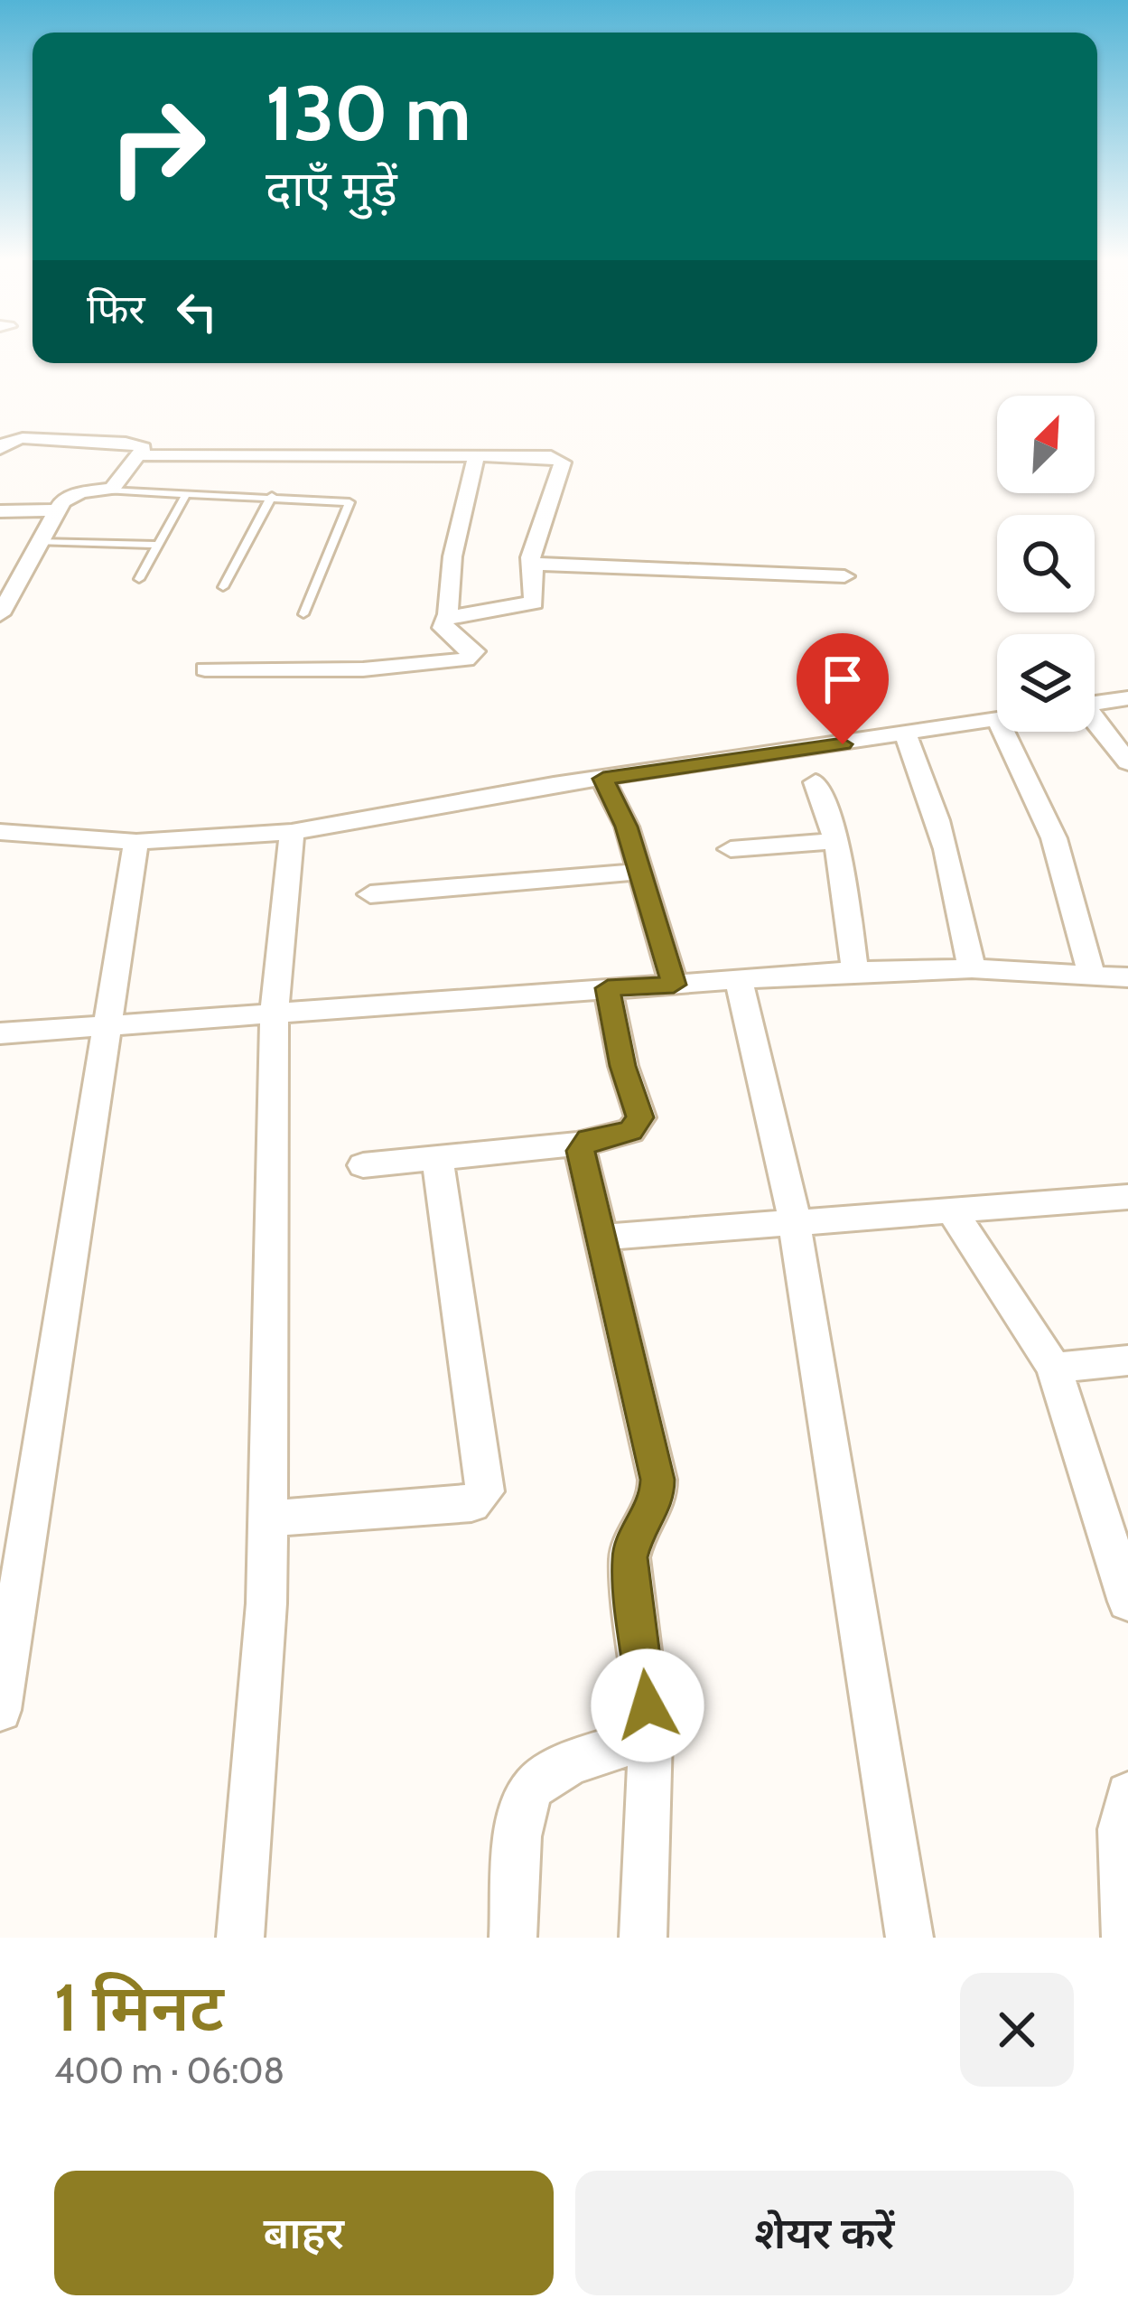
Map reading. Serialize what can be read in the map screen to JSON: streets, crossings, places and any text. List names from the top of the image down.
{
  "north": "top right",
  "page": {
    "turn": ["130 m", "दाएँ मुड़ें"],
    "then": "फिर",
    "heading": ["1 मिनट", "400 m · 06:08"],
    "buttons": ["बाहर", "शेयर करें"]
  }
}
